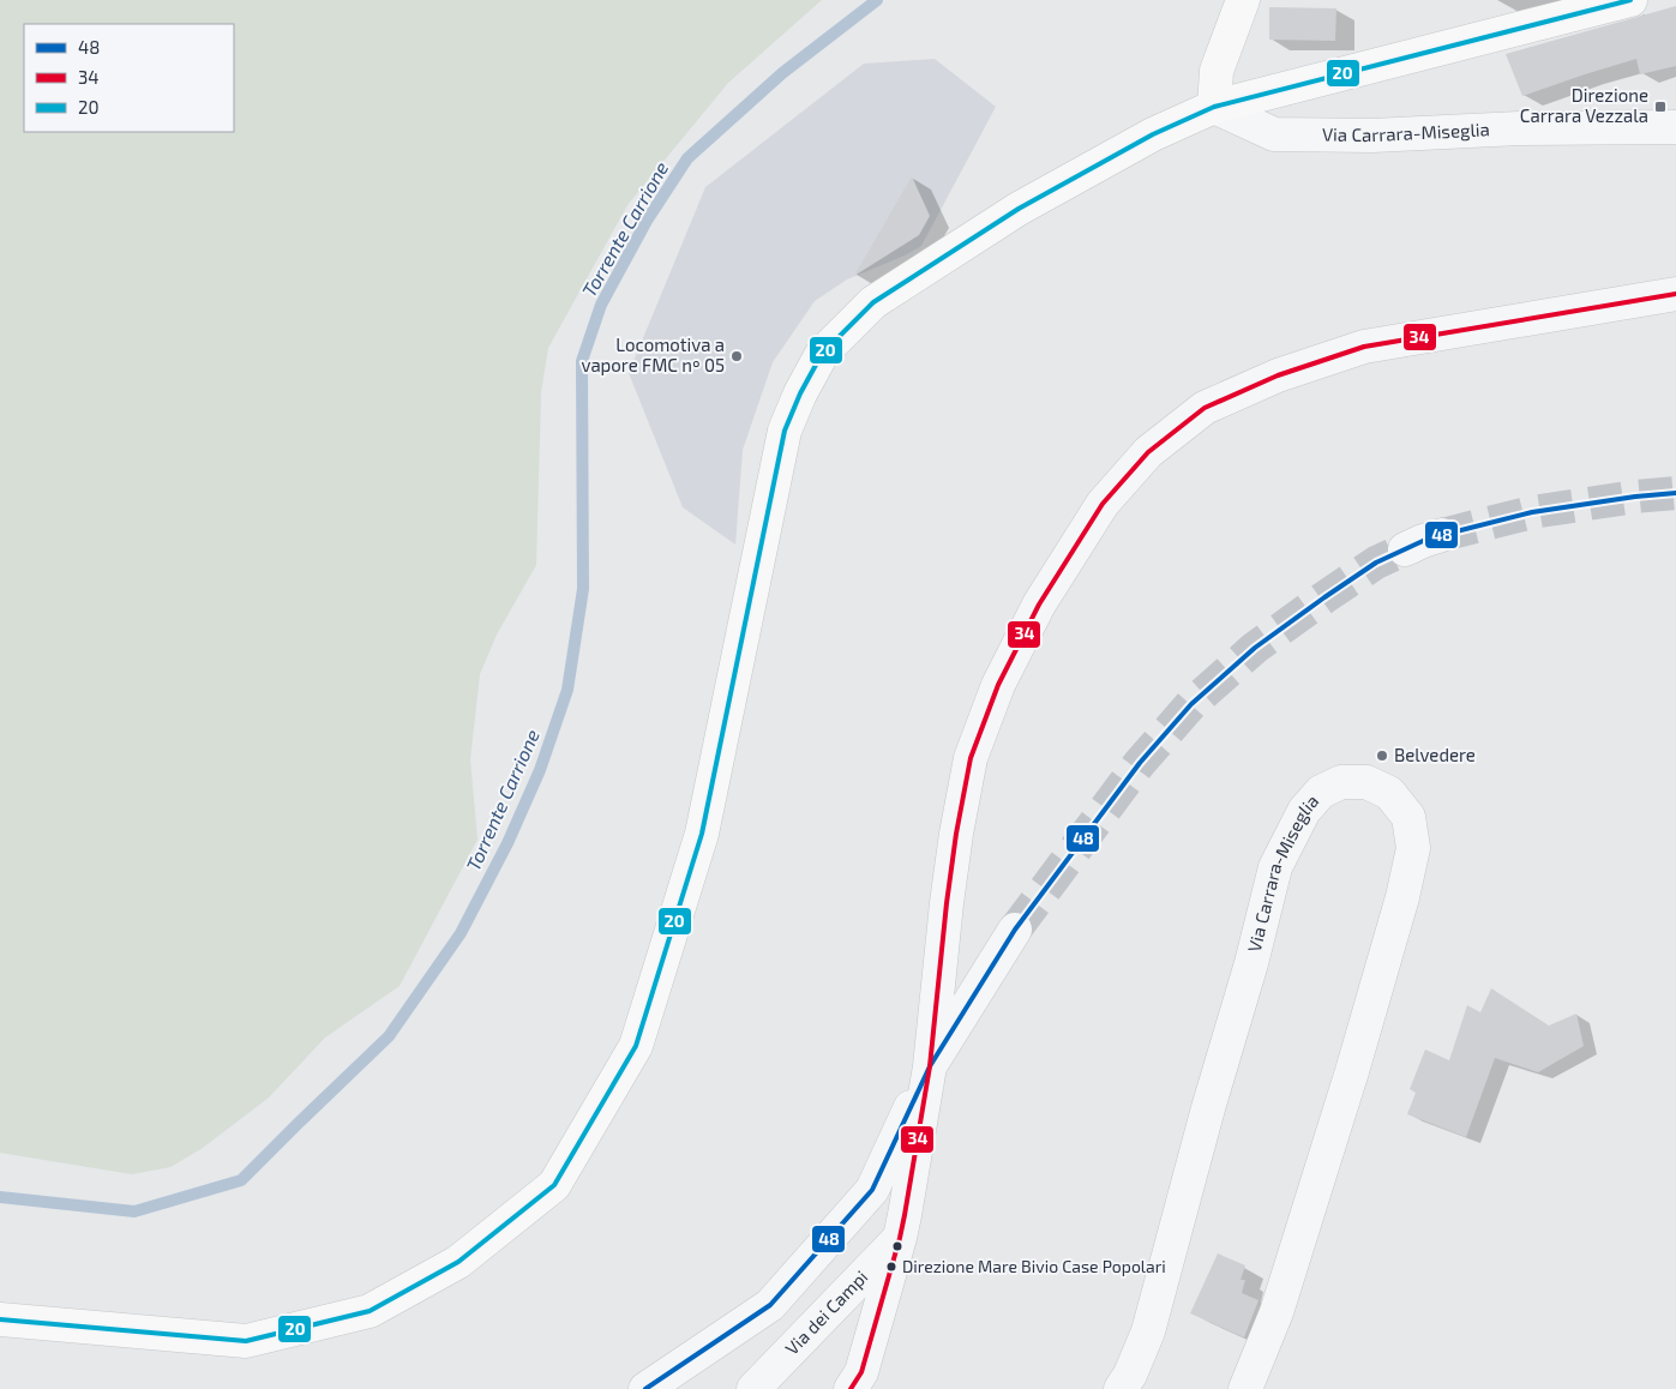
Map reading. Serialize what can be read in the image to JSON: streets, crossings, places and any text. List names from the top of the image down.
{
  "streets": {
    "street": ["Via Carrara-Miseglia", "Via dei Campi"]
  },
  "water": ["Torrente Carrione"],
  "places": {
    "transit": ["Direzione Carrara Vezzala"],
    "other": ["Locomotiva a vapore FMC nº 05", "Belvedere", "Direzione Mare Bivio Case Popolari"]
  },
  "lines": ["transit line 20", "transit line 34", "transit line 48"],
  "legend": ["48", "34", "20"]
}
